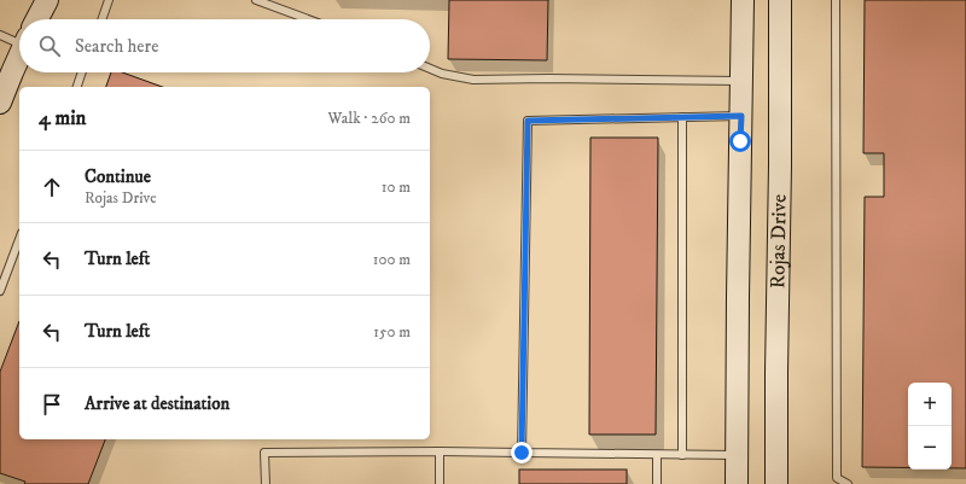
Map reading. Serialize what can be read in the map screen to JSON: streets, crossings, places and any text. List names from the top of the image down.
{
  "streets": {
    "main road": ["Rojas Drive"]
  },
  "page": {
    "search": "Search here",
    "heading": ["4 min", "Walk · 260 m"],
    "list": [
      ["Continue", "Rojas Drive", "10 m"],
      ["Turn left", "100 m"],
      ["Turn left", "150 m"],
      "Arrive at destination"
    ],
    "map_buttons": ["+", "−"]
  }
}
